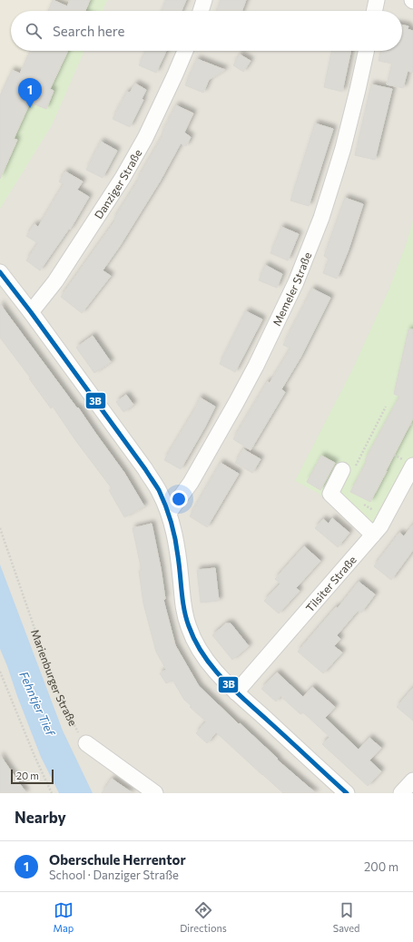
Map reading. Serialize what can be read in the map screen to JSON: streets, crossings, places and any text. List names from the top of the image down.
{
  "streets": {
    "street": ["Danziger Straße", "Memeler Straße", "Tilsiter Straße"],
    "path": ["Marienburger Straße"]
  },
  "water": ["Fehntjer Tief"],
  "lines": ["transit line 3B"],
  "scale_bar": "20 m",
  "page": {
    "search": "Search here",
    "pins": "1",
    "scale": "20 m",
    "heading": "Nearby",
    "list": [
      {
        "mark": "1",
        "name": "Oberschule Herrentor",
        "note": "School · Danziger Straße",
        "value": "200 m"
      }
    ],
    "nav": ["Map", "Directions", "Saved"]
  }
}
